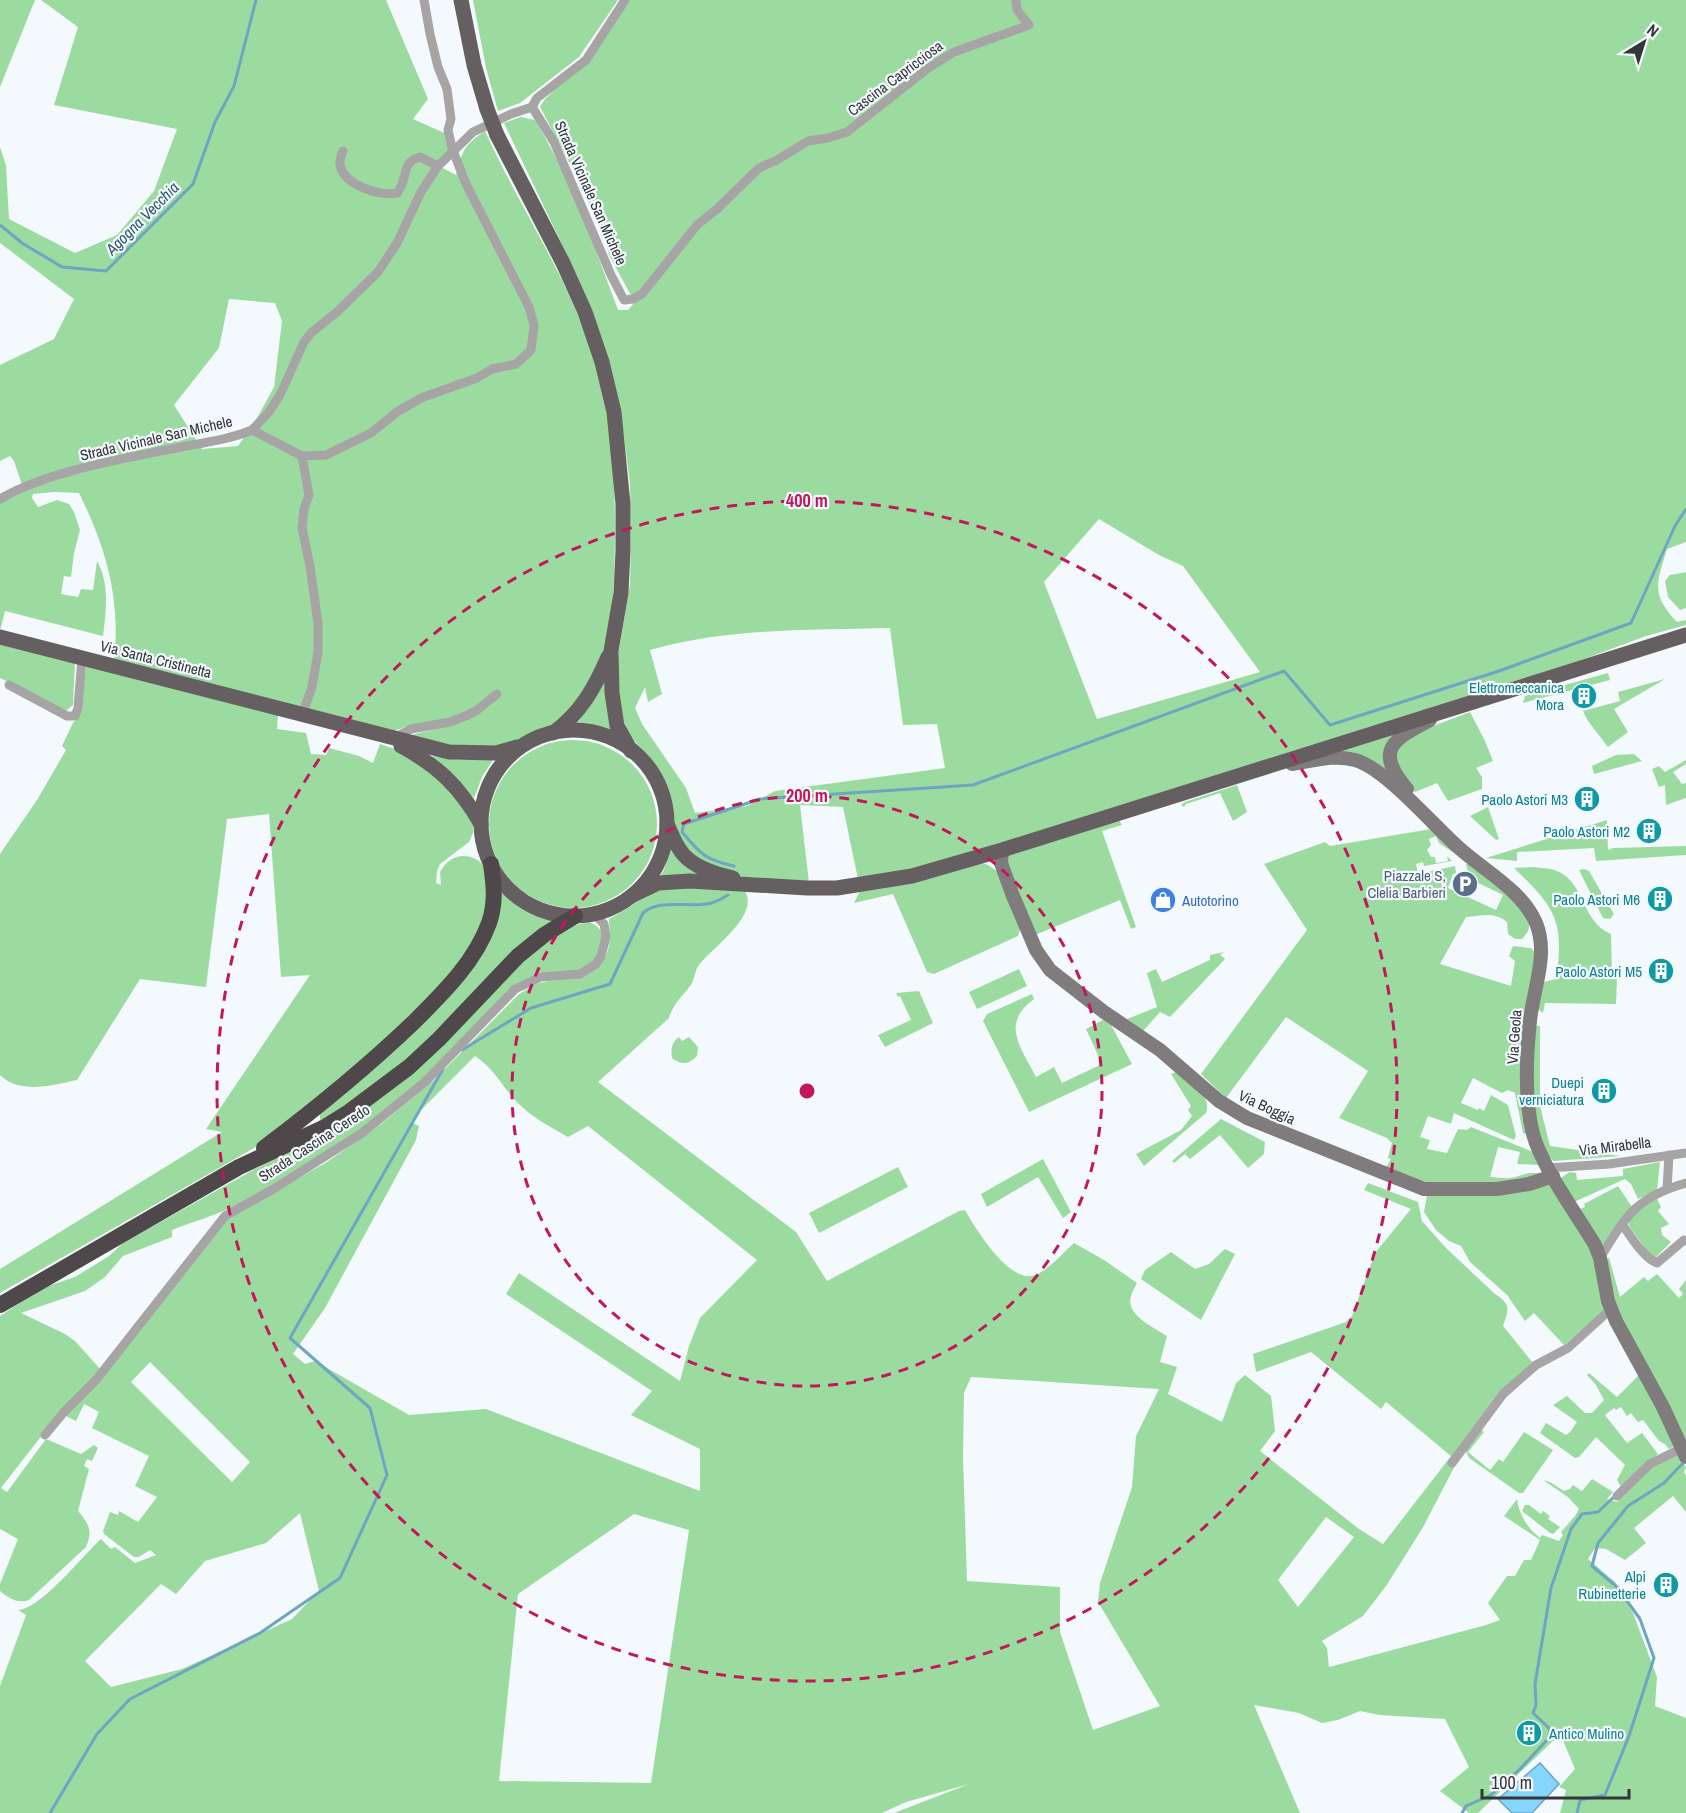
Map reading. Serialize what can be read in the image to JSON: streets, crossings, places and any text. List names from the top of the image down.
{
  "streets": {
    "main road": ["Via Santa Cristinetta"],
    "street": [
      "Cascina Capricciosa",
      "Strada Vicinale San Michele",
      "Via Geola",
      "Via Boggia",
      "Strada Cascina Ceredo",
      "Via Mirabella"
    ]
  },
  "crossings": [
    ["Cascina Capricciosa", "Strada Vicinale San Michele"],
    ["Via Santa Cristinetta", "Strada Cascina Ceredo"],
    ["Via Geola", "Via Boggia"],
    ["Via Geola", "Via Mirabella"],
    ["Via Boggia", "Via Mirabella"]
  ],
  "water": ["Agogna Vecchia"],
  "places": {
    "building": [
      "Elettromeccanica Mora",
      "Paolo Astori M3",
      "Paolo Astori M2",
      "Paolo Astori M6",
      "Paolo Astori M5",
      "Duepi verniciatura",
      "Alpi Rubinetterie",
      "Antico Mulino"
    ],
    "parking": ["Piazzale S, Clelia Barbieri"],
    "shop": ["Autotorino"]
  },
  "scale_bar": "100 m",
  "north": "top right",
  "rings": ["400 m", "200 m"]
}
